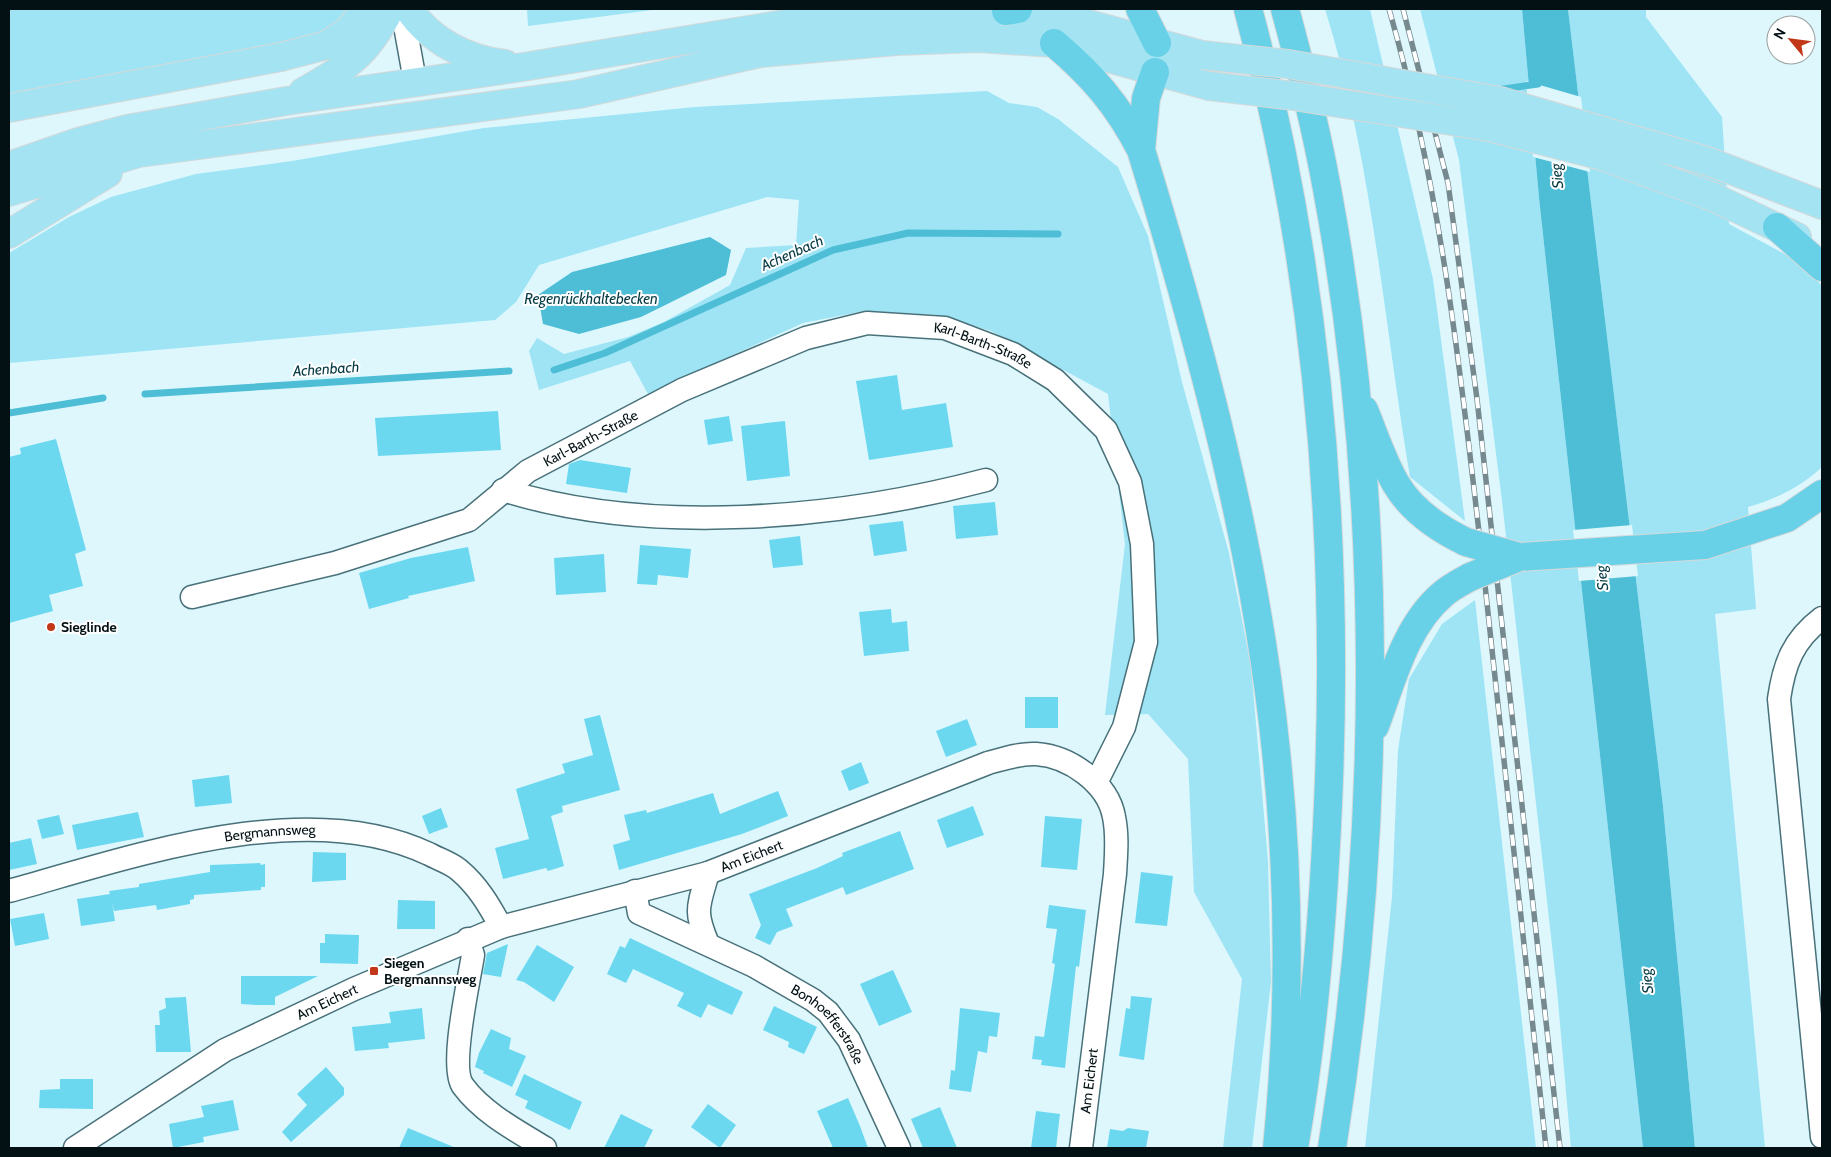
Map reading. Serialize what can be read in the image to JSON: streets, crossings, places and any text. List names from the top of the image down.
{
  "streets": {
    "street": [
      "Karl-Barth-Straße",
      "Bergmannsweg",
      "Am Eichert",
      "Bonhoefferstraße"
    ]
  },
  "crossings": [
    ["Karl-Barth-Straße", "Am Eichert"],
    ["Bergmannsweg", "Am Eichert"],
    ["Am Eichert", "Bonhoefferstraße"]
  ],
  "water": ["Sieg", "Achenbach", "Regenrückhaltebecken"],
  "places": {
    "other": ["Sieglinde"],
    "transit": ["Siegen Bergmannsweg"]
  },
  "north": "top left"
}
